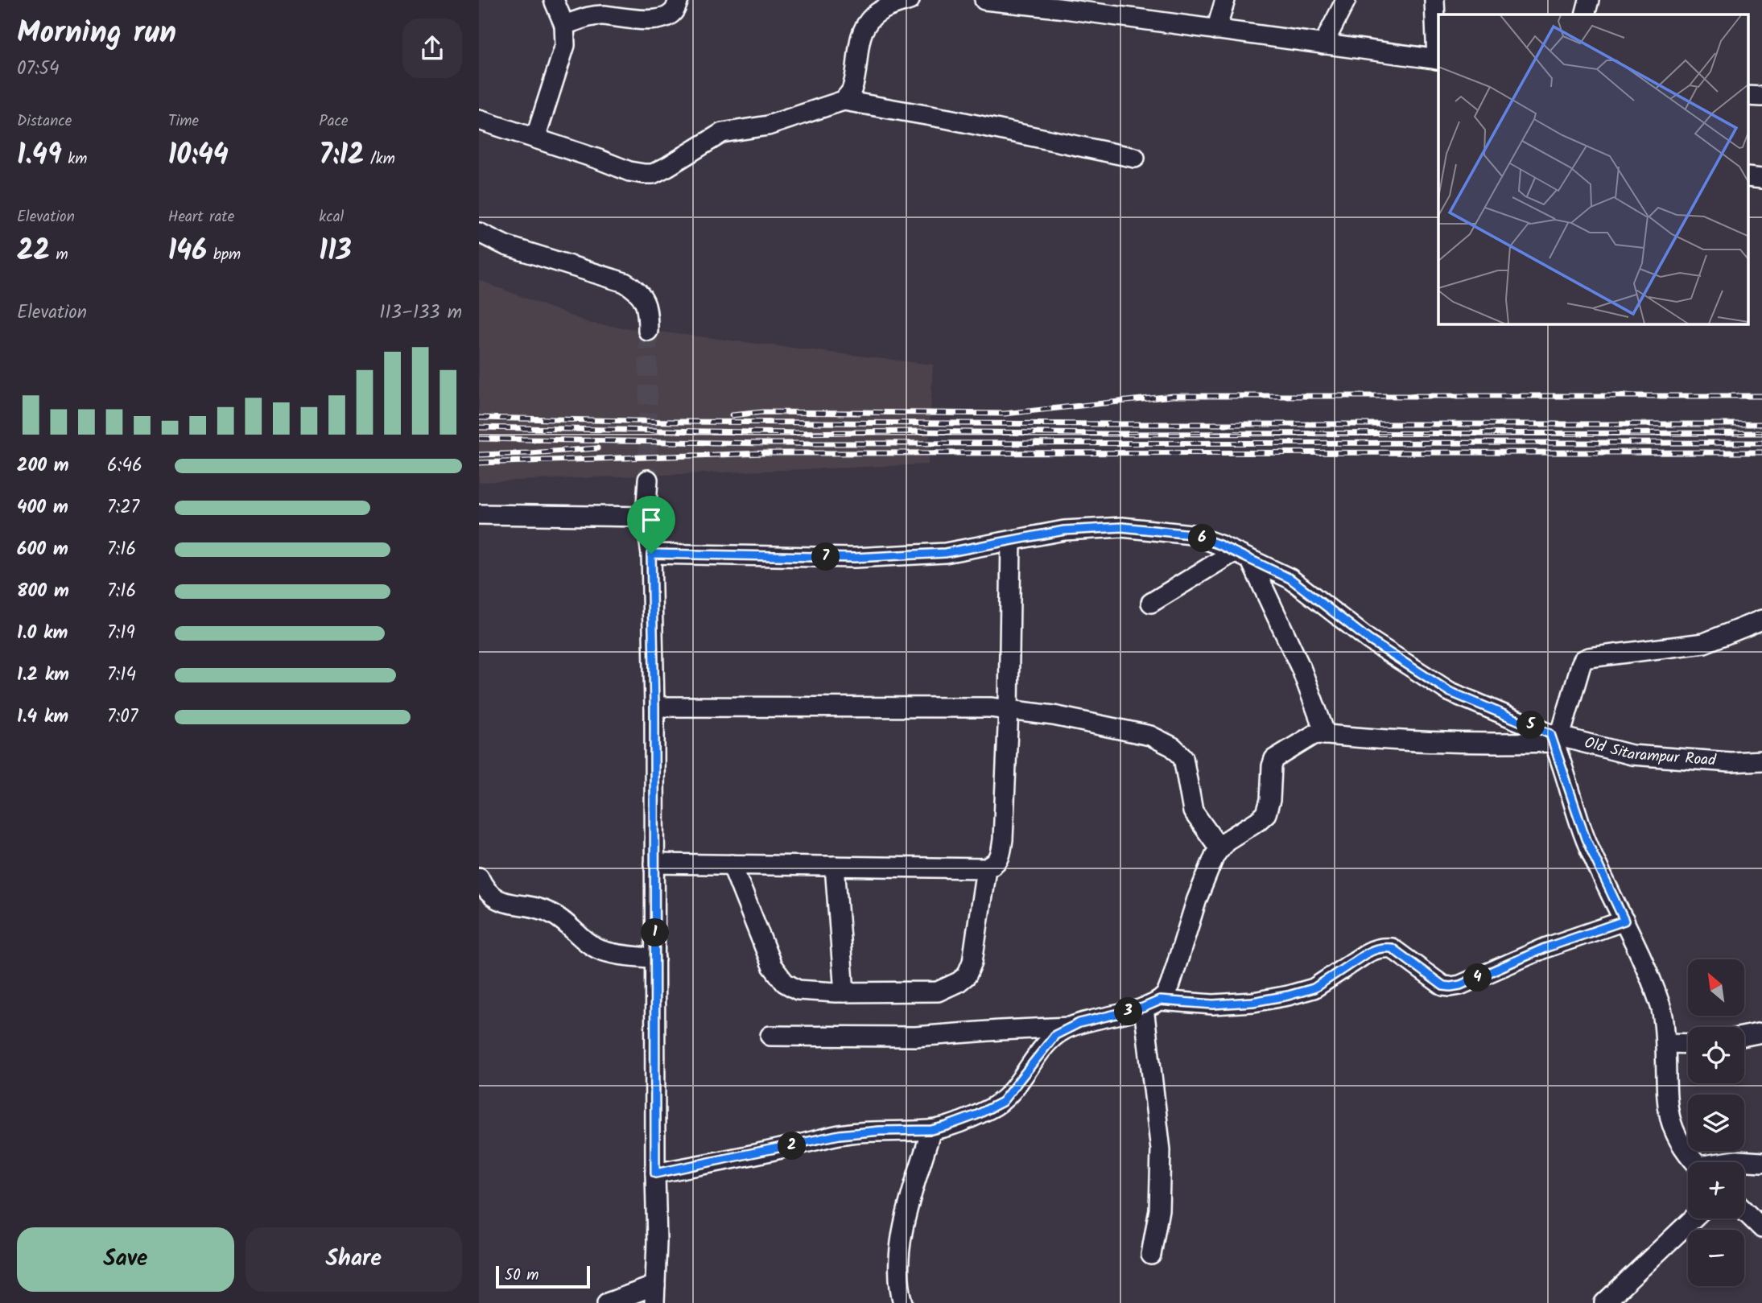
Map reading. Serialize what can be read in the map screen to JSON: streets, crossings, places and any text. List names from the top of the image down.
{
  "streets": {
    "street": ["Old Sitarampur Road"]
  },
  "scale_bar": "50 m",
  "north": "top left",
  "page": {
    "heading": ["Morning run", "07:54"],
    "stats": [
      ["Distance", "1.49 km"],
      ["Time", "10:44"],
      ["Pace", "7:12 /km"],
      ["Elevation", "22 m"],
      ["Heart rate", "146 bpm"],
      ["kcal", "113"]
    ],
    "chart": ["Elevation", "113–133 m"],
    "list": [
      {
        "name": "200 m",
        "note": "6:46"
      },
      {
        "name": "400 m",
        "note": "7:27"
      },
      {
        "name": "600 m",
        "note": "7:16"
      },
      {
        "name": "800 m",
        "note": "7:16"
      },
      {
        "name": "1.0 km",
        "note": "7:19"
      },
      {
        "name": "1.2 km",
        "note": "7:14"
      },
      {
        "name": "1.4 km",
        "note": "7:07"
      }
    ],
    "pins": [
      "6",
      "7",
      "5",
      "1",
      "4",
      "3",
      "2"
    ],
    "map_buttons": ["+", "−"],
    "buttons": ["Save", "Share"],
    "scale": "50 m"
  }
}
